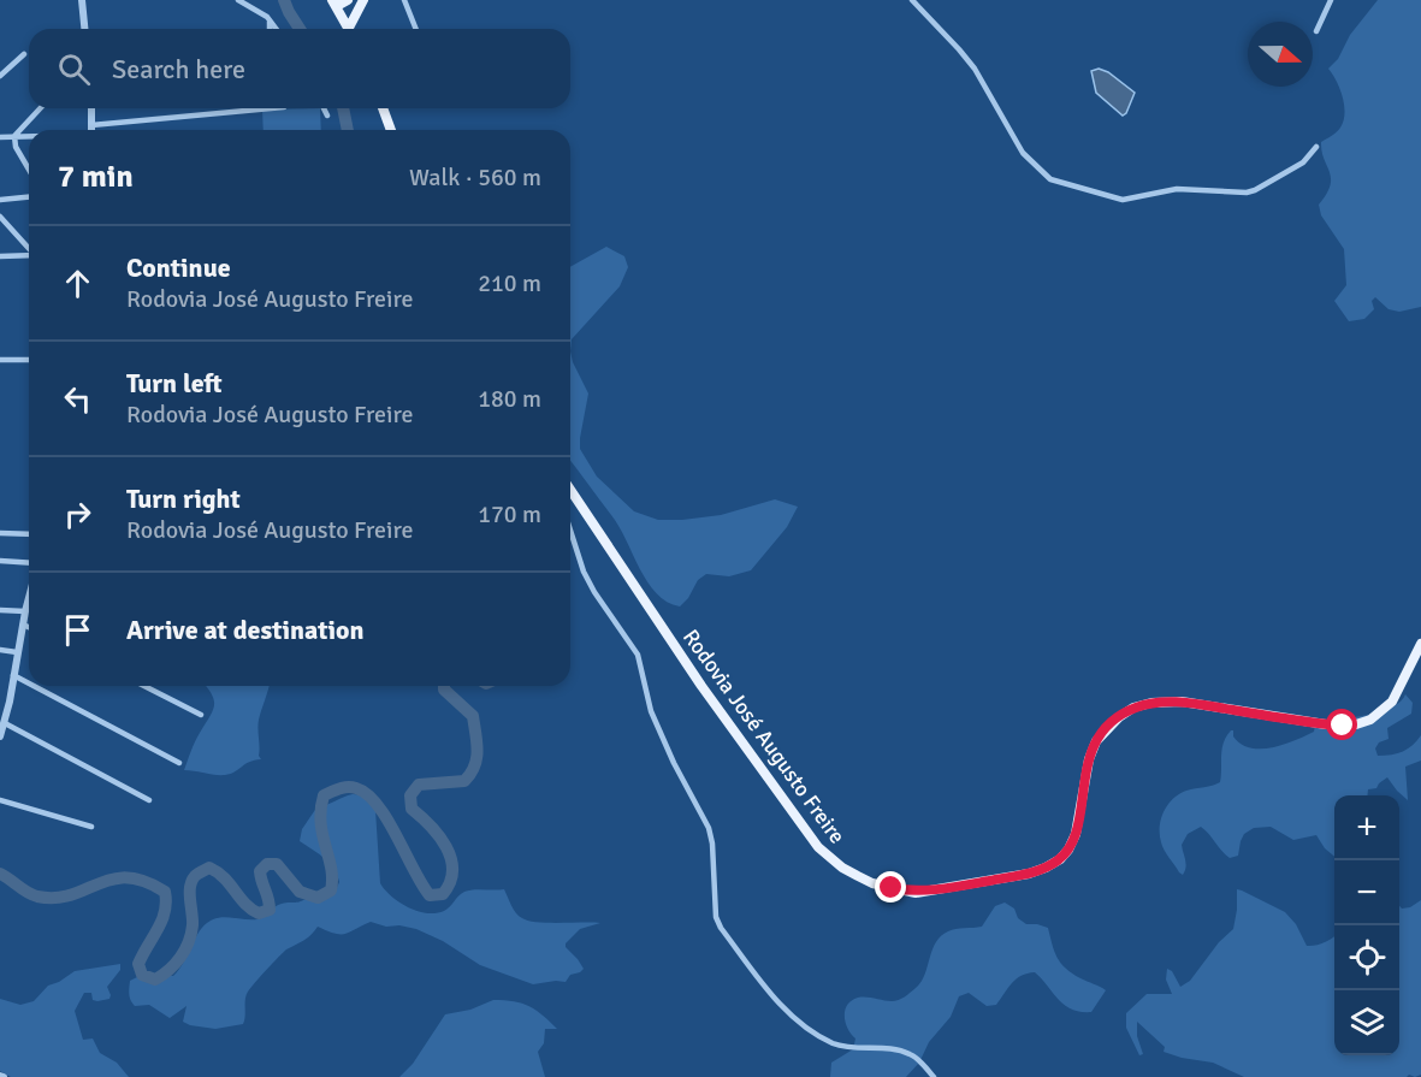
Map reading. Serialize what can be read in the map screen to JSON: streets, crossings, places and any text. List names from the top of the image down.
{
  "streets": {
    "main road": ["Rodovia José Augusto Freire"]
  },
  "north": "right",
  "page": {
    "search": "Search here",
    "heading": ["7 min", "Walk · 560 m"],
    "list": [
      ["Continue", "Rodovia José Augusto Freire", "210 m"],
      ["Turn left", "Rodovia José Augusto Freire", "180 m"],
      ["Turn right", "Rodovia José Augusto Freire", "170 m"],
      "Arrive at destination"
    ],
    "map_buttons": ["+", "−"]
  }
}
